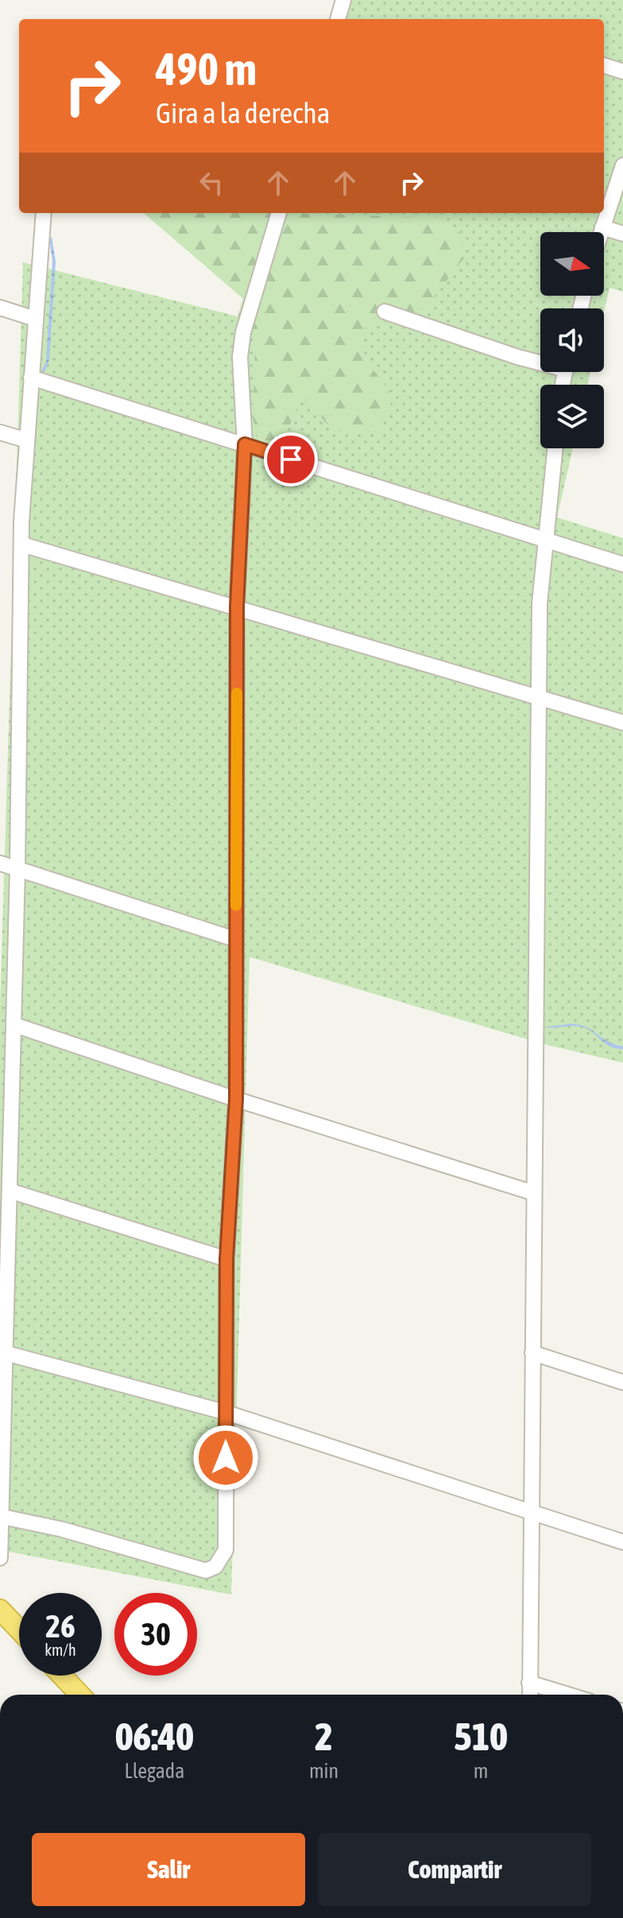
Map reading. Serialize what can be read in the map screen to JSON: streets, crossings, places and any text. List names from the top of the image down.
{
  "north": "right",
  "page": {
    "turn": ["490 m", "Gira a la derecha"],
    "speed": "26 km/h",
    "limit": "30",
    "eta": [
      "06:40",
      "Llegada",
      "2",
      "min",
      "510",
      "m"
    ],
    "buttons": ["Salir", "Compartir"]
  }
}
